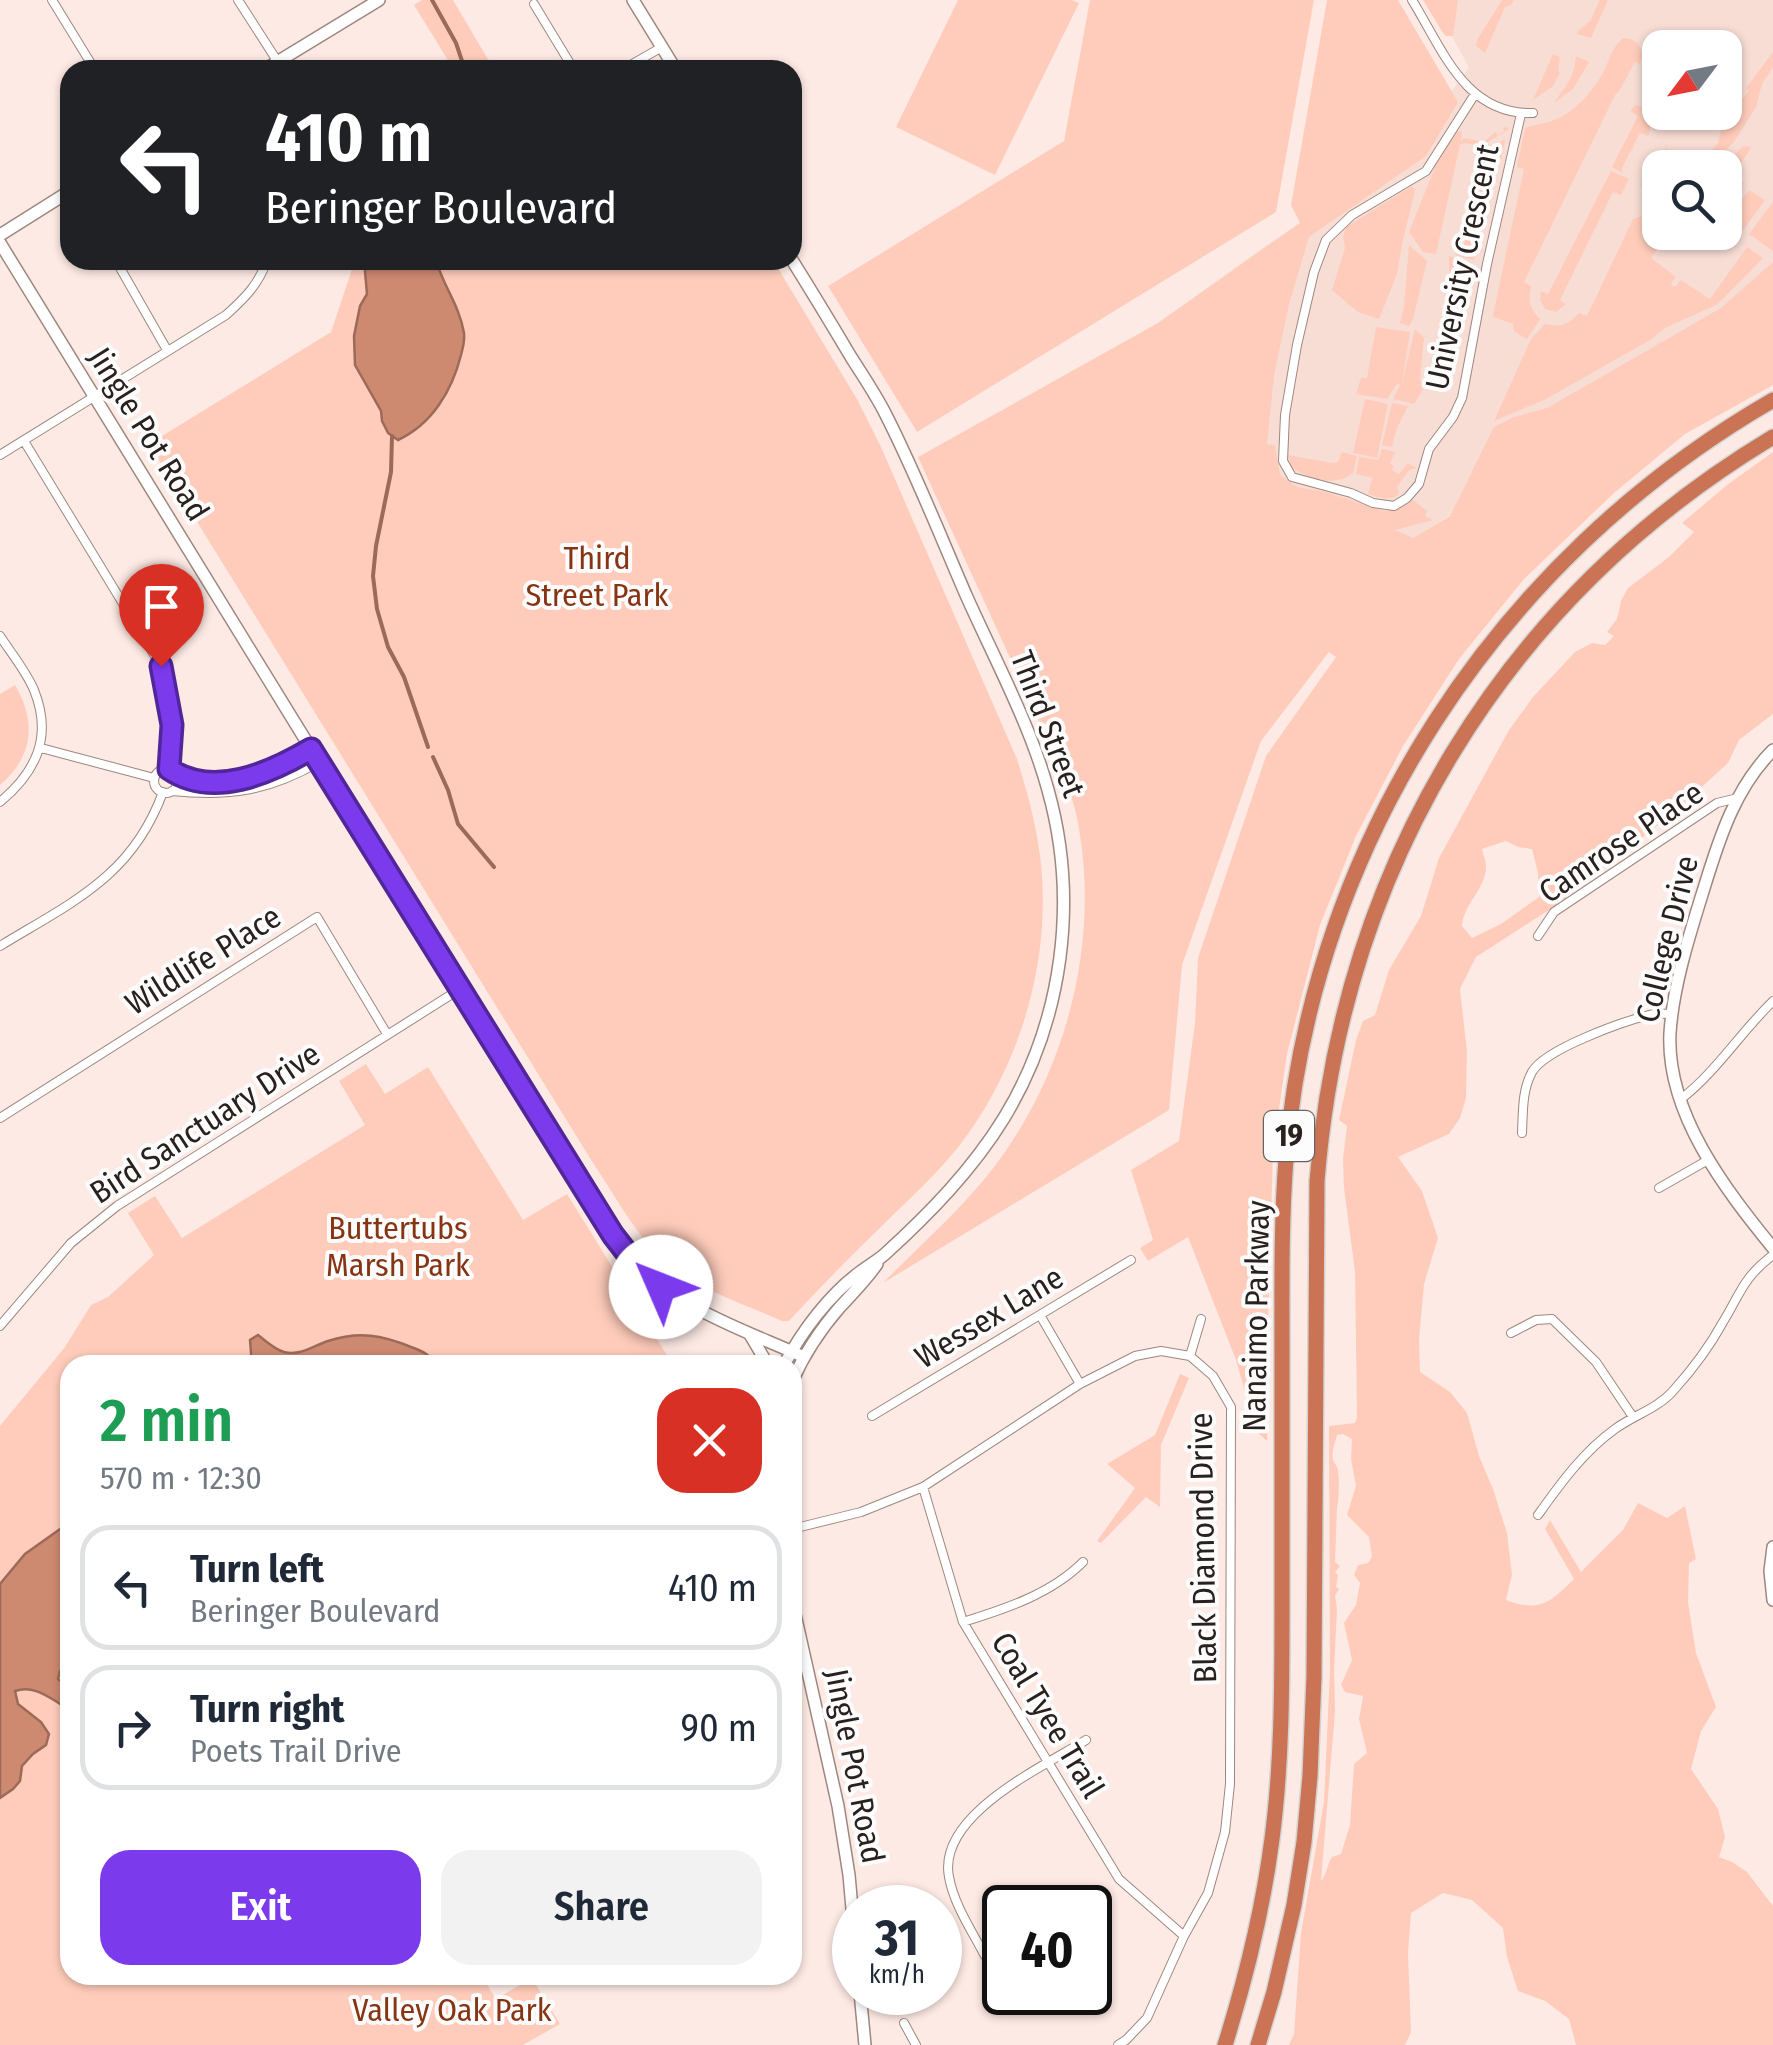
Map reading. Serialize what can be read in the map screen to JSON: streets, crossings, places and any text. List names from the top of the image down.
{
  "streets": {
    "highway": ["19", "Nanaimo Parkway"],
    "main road": ["Jingle Pot Road", "Third Street", "College Drive"],
    "street": [
      "University Crescent",
      "Camrose Place",
      "Wildlife Place",
      "Bird Sanctuary Drive",
      "Wessex Lane",
      "Black Diamond Drive",
      "Coal Tyee Trail"
    ]
  },
  "crossings": [
    ["Jingle Pot Road", "Third Street"],
    ["Jingle Pot Road", "Bird Sanctuary Drive"],
    ["Camrose Place", "College Drive"],
    ["Wildlife Place", "Bird Sanctuary Drive"],
    ["Black Diamond Drive", "Coal Tyee Trail"]
  ],
  "parks": ["Third Street Park", "Buttertubs Marsh Park", "Valley Oak Park"],
  "north": "bottom left",
  "page": {
    "turn": ["410 m", "Beringer Boulevard"],
    "heading": ["2 min", "570 m · 12:30"],
    "list": [
      {
        "name": "Turn left",
        "note": "Beringer Boulevard",
        "value": "410 m"
      },
      {
        "name": "Turn right",
        "note": "Poets Trail Drive",
        "value": "90 m"
      }
    ],
    "buttons": ["Exit", "Share"],
    "speed": "31 km/h",
    "limit": "40"
  }
}
